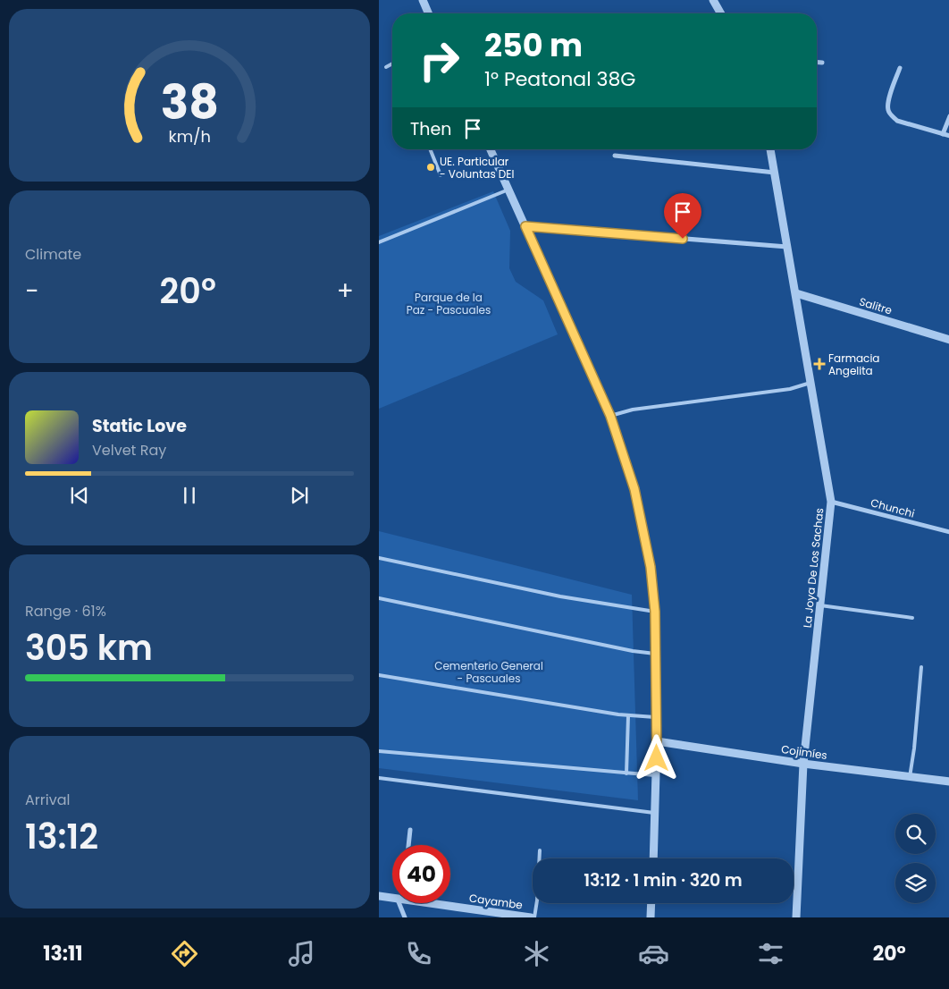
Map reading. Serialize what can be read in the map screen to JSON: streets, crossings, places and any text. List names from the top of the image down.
{
  "streets": {
    "street": [
      "Salitre",
      "Chunchi",
      "La Joya De Los Sachas",
      "Cojimíes",
      "Cayambe"
    ]
  },
  "crossings": [
    ["Salitre", "La Joya De Los Sachas"],
    ["Chunchi", "La Joya De Los Sachas"],
    ["La Joya De Los Sachas", "Cojimíes"]
  ],
  "parks": ["Parque de la Paz - Pascuales", "Cementerio General - Pascuales"],
  "places": {
    "other": ["UE. Particular - Voluntas DEI"],
    "health": ["Farmacia Angelita"]
  },
  "page": {
    "turn": ["250 m", "1° Peatonal 38G"],
    "then": "Then",
    "tile": [
      "Climate",
      ["Range · 61%", "305 km"],
      ["Arrival", "13:12"]
    ],
    "heat": ["−", "20°", "+"],
    "song": ["Static Love", "Velvet Ray"],
    "limit": "40",
    "trip": "13:12 · 1 min · 320 m",
    "tabs": ["13:11", "20°"],
    "gauge": ["38", "km/h"]
  }
}
